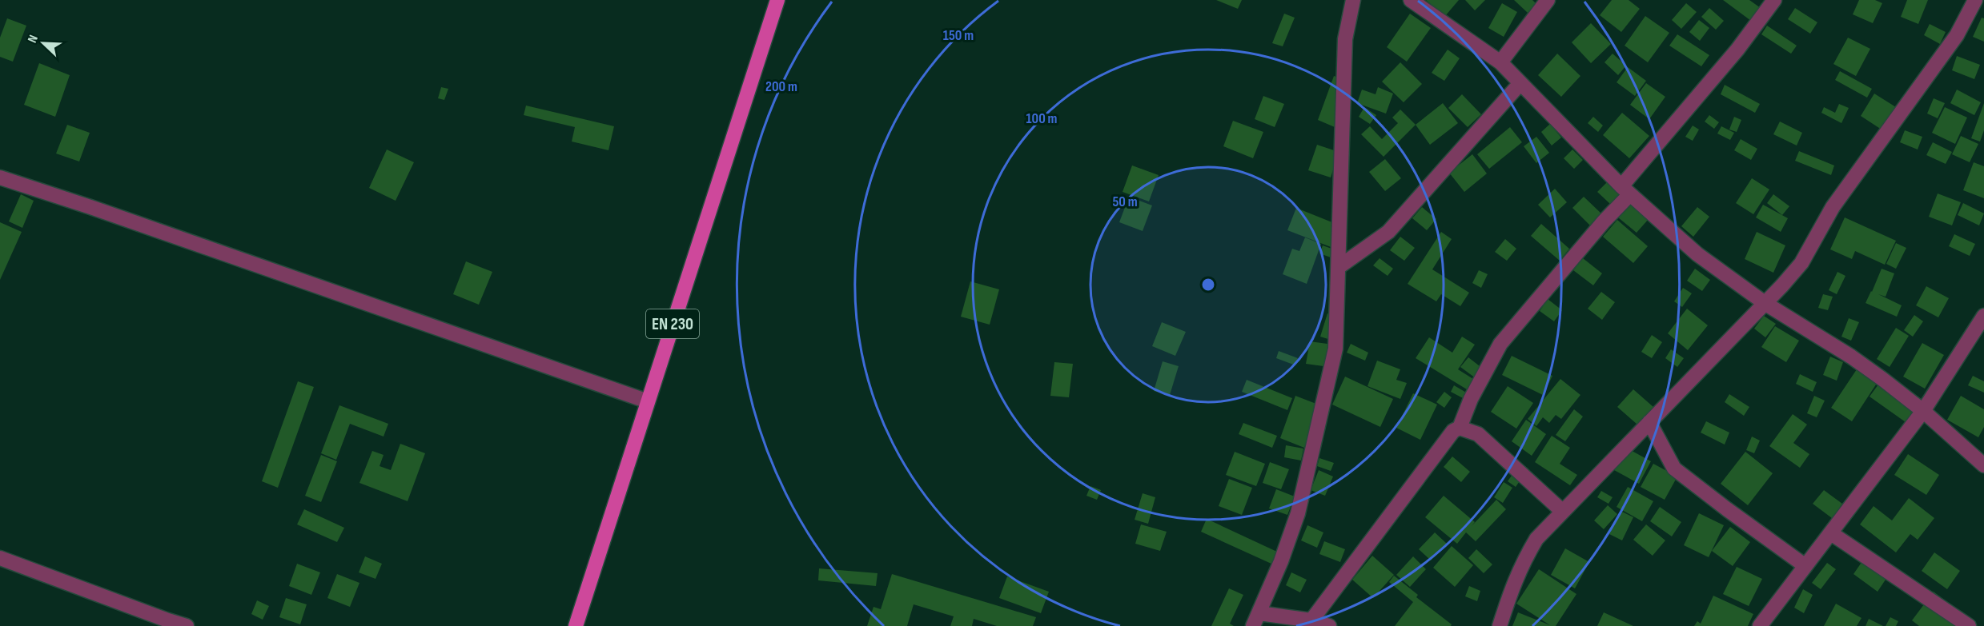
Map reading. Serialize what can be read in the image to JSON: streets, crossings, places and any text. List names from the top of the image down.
{
  "streets": {
    "main road": ["EN 230"]
  },
  "north": "top left",
  "rings": [
    "150 m",
    "200 m",
    "100 m",
    "50 m"
  ]
}
